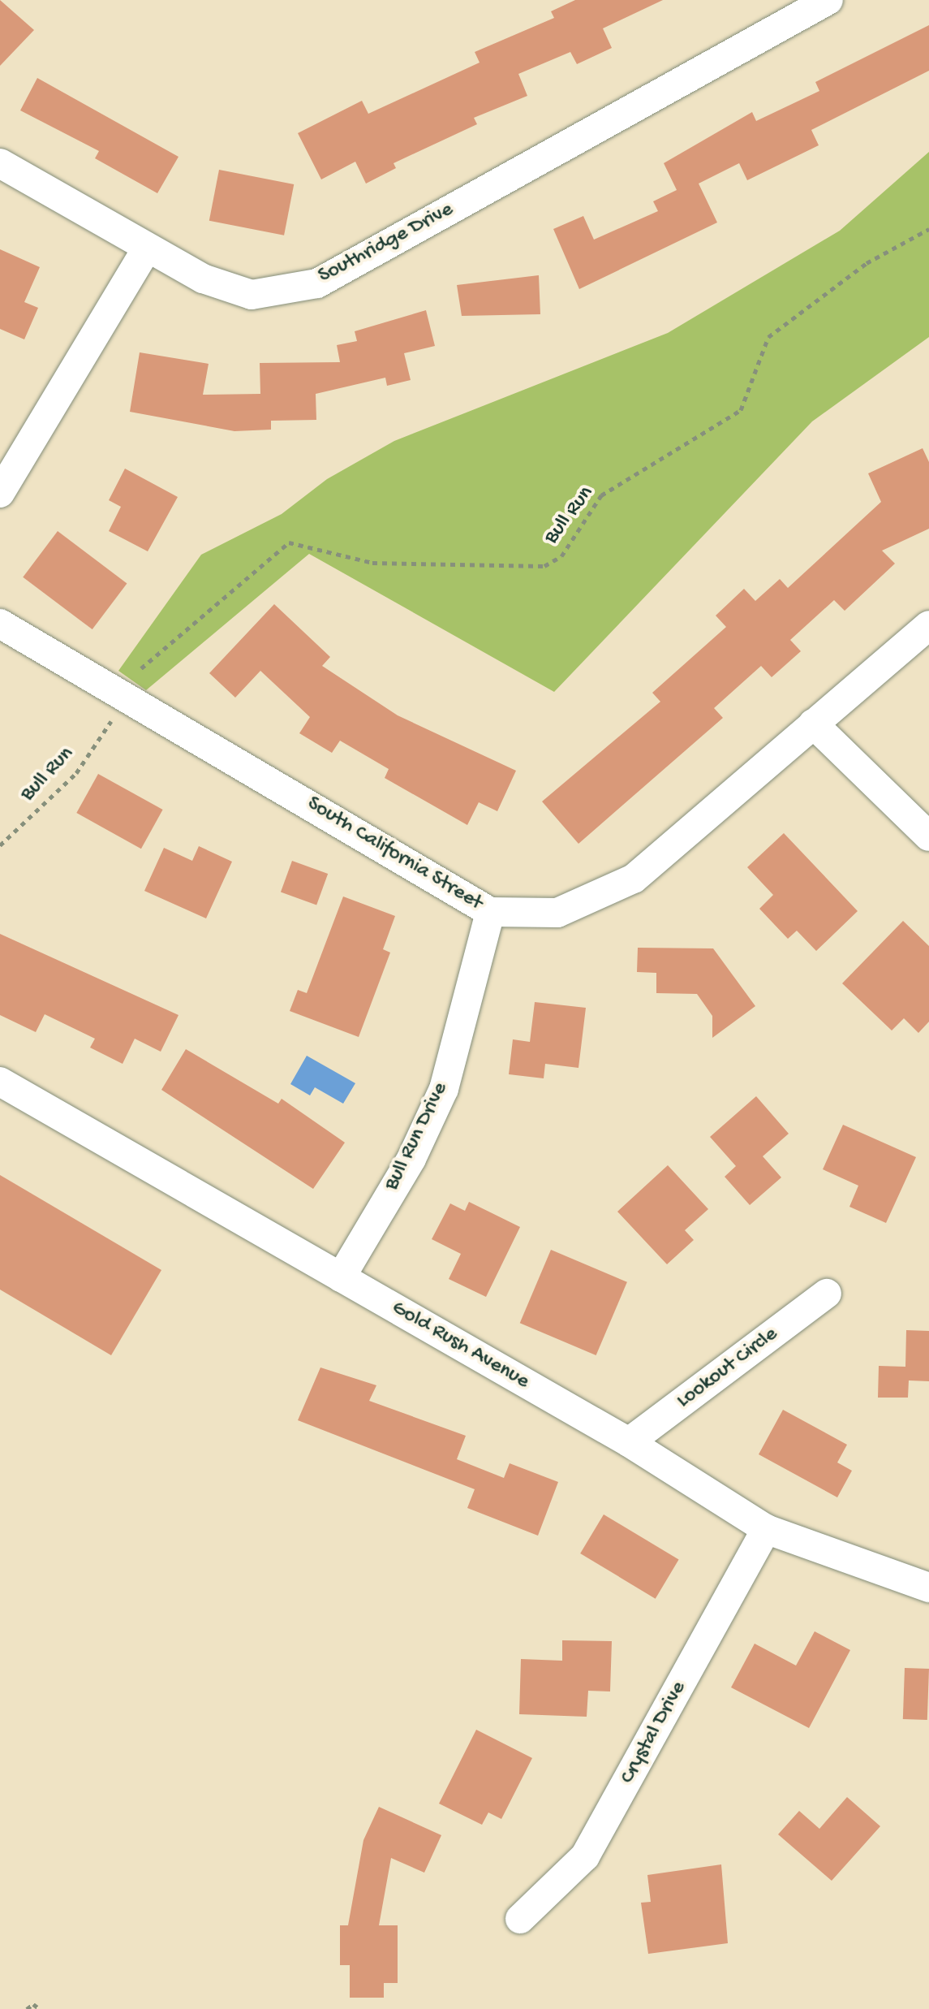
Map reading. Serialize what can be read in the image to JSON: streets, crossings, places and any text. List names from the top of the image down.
{
  "streets": {
    "street": [
      "Southridge Drive",
      "South California Street",
      "Bull Run Drive",
      "Gold Rush Avenue",
      "Lookout Circle",
      "Crystal Drive"
    ],
    "path": ["Bull Run"]
  },
  "crossings": [
    ["South California Street", "Bull Run Drive"],
    ["Bull Run Drive", "Gold Rush Avenue"],
    ["Gold Rush Avenue", "Lookout Circle"],
    ["Gold Rush Avenue", "Crystal Drive"]
  ]
}
